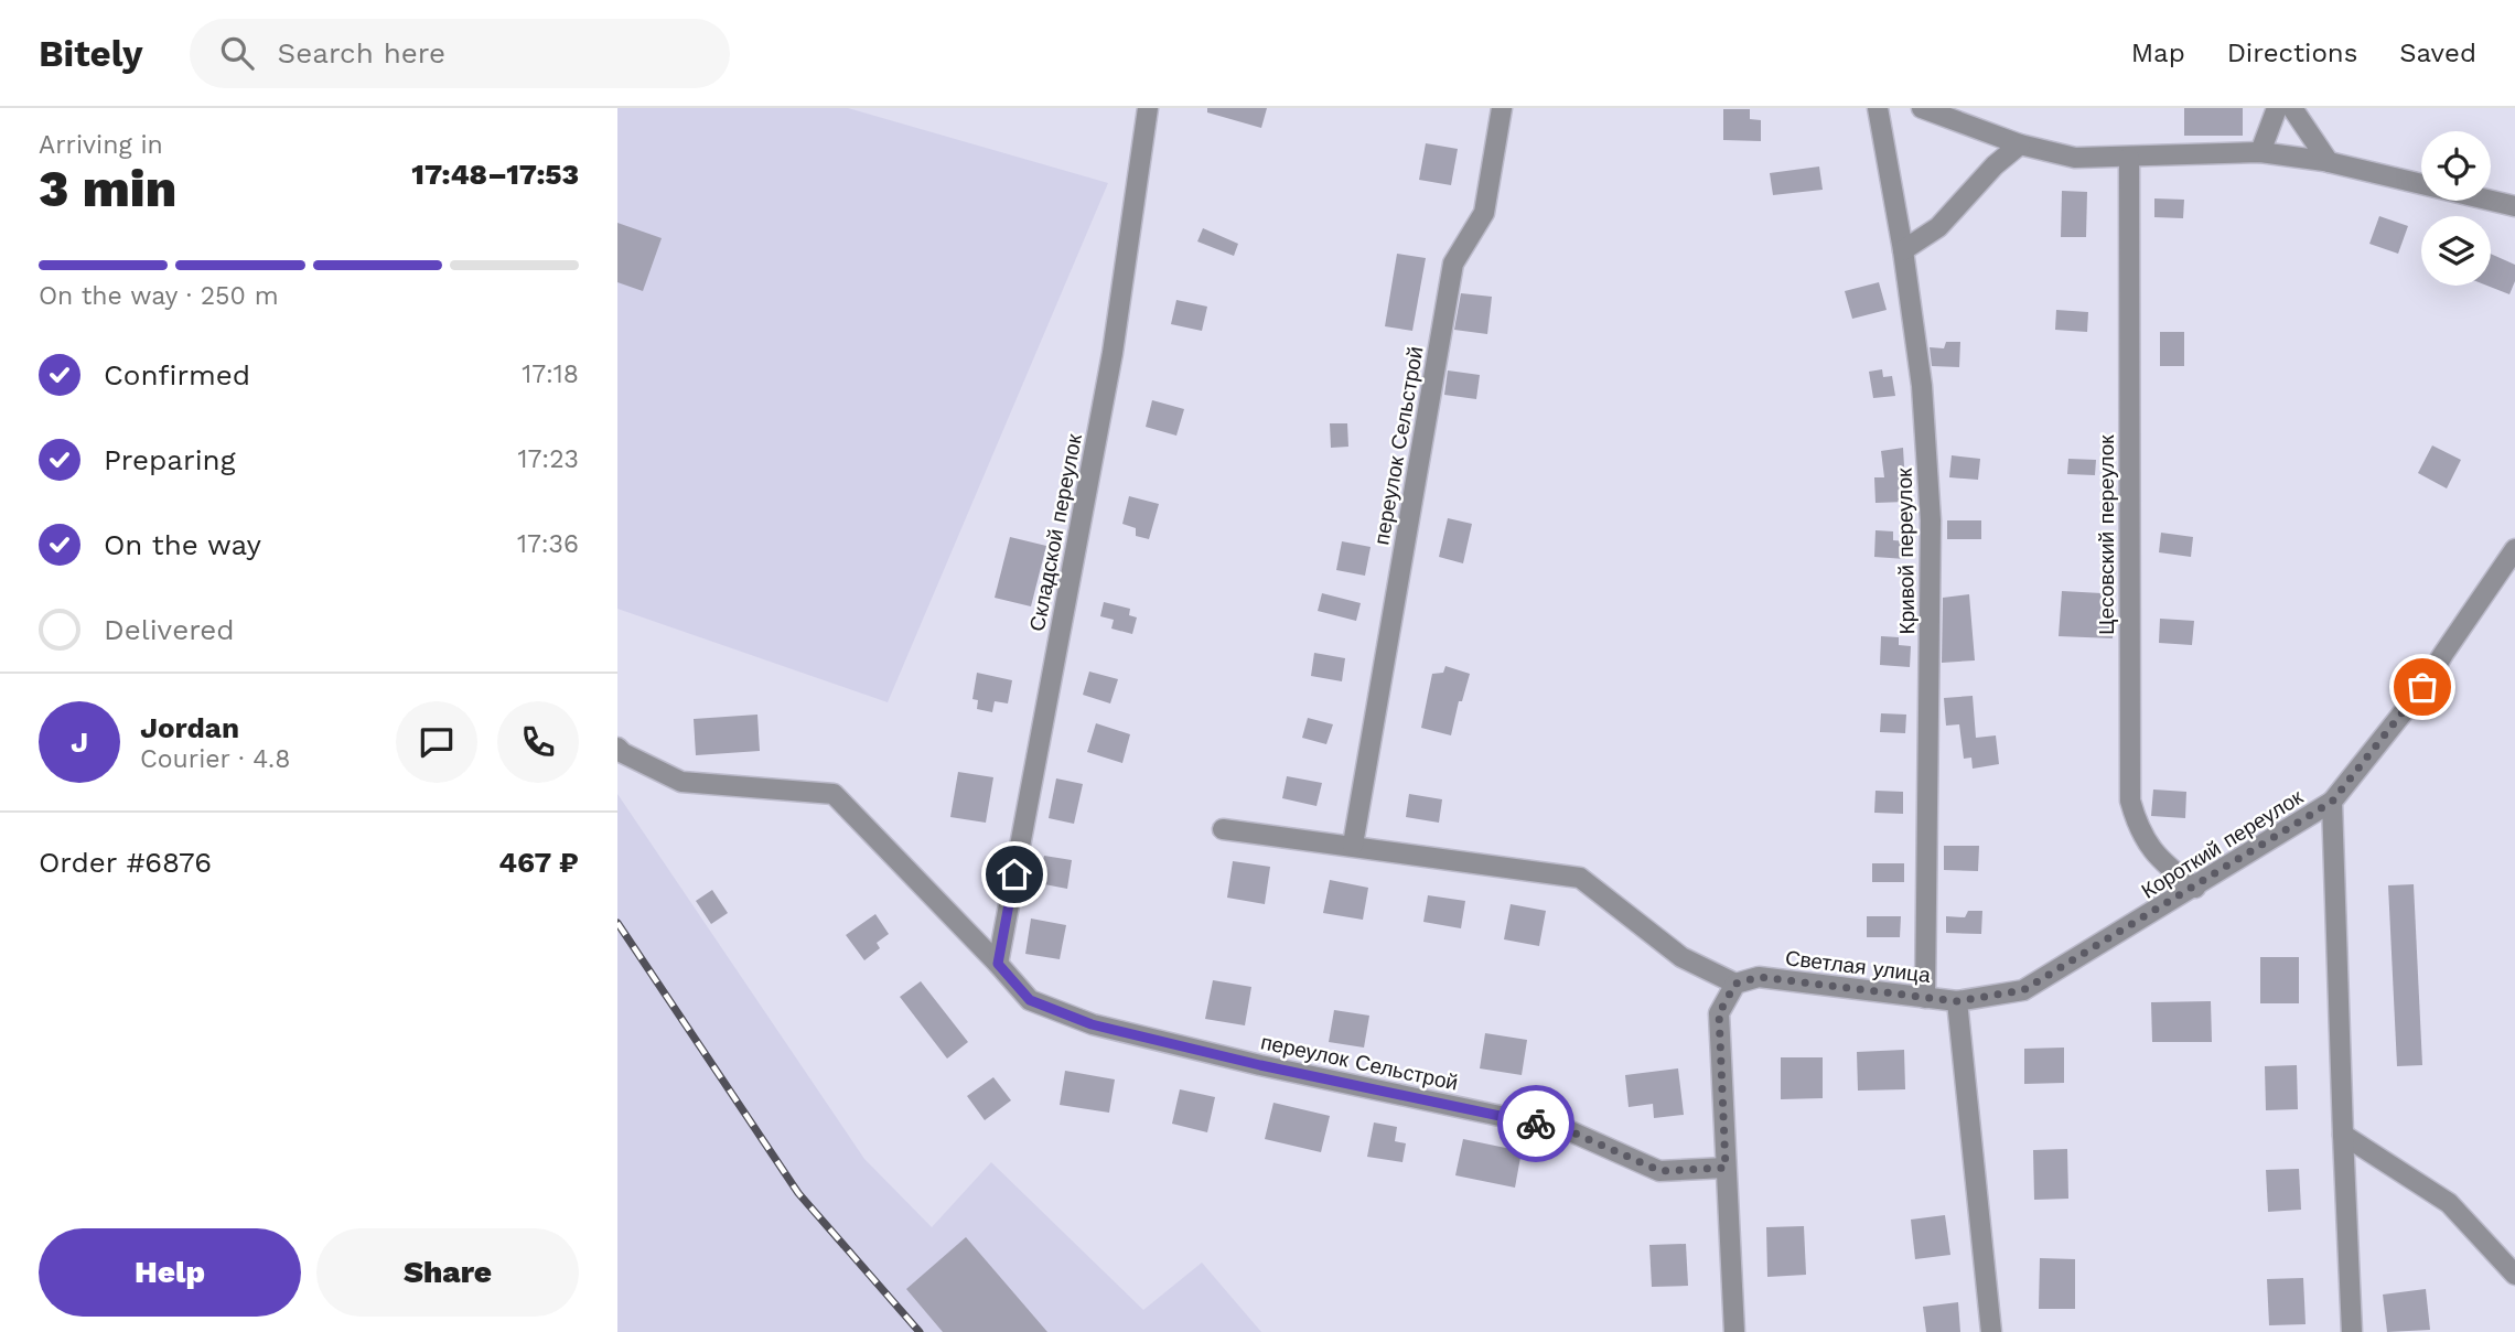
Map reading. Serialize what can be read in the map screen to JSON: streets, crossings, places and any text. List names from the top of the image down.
{
  "streets": {
    "street": [
      "переулок Сельстрой",
      "Складской переулок",
      "Цесовский переулок",
      "Кривой переулок",
      "Короткий переулок",
      "Светлая улица"
    ]
  },
  "crossings": [
    ["переулок Сельстрой", "Складской переулок"],
    ["Цесовский переулок", "Короткий переулок"],
    ["Кривой переулок", "Светлая улица"],
    ["Короткий переулок", "Светлая улица"]
  ],
  "page": {
    "header": "Bitely",
    "search": "Search here",
    "nav": ["Map", "Directions", "Saved"],
    "heading": ["3 min", "Arriving in", "17:48–17:53"],
    "panel": [
      "Jordan",
      "Courier · 4.8",
      "Order #6876",
      "467 ₽"
    ],
    "bar": "On the way · 250 m",
    "list": [
      ["Confirmed", "17:18"],
      ["Preparing", "17:23"],
      ["On the way", "17:36"],
      "Delivered"
    ],
    "round": "J",
    "buttons": ["Help", "Share"]
  }
}
